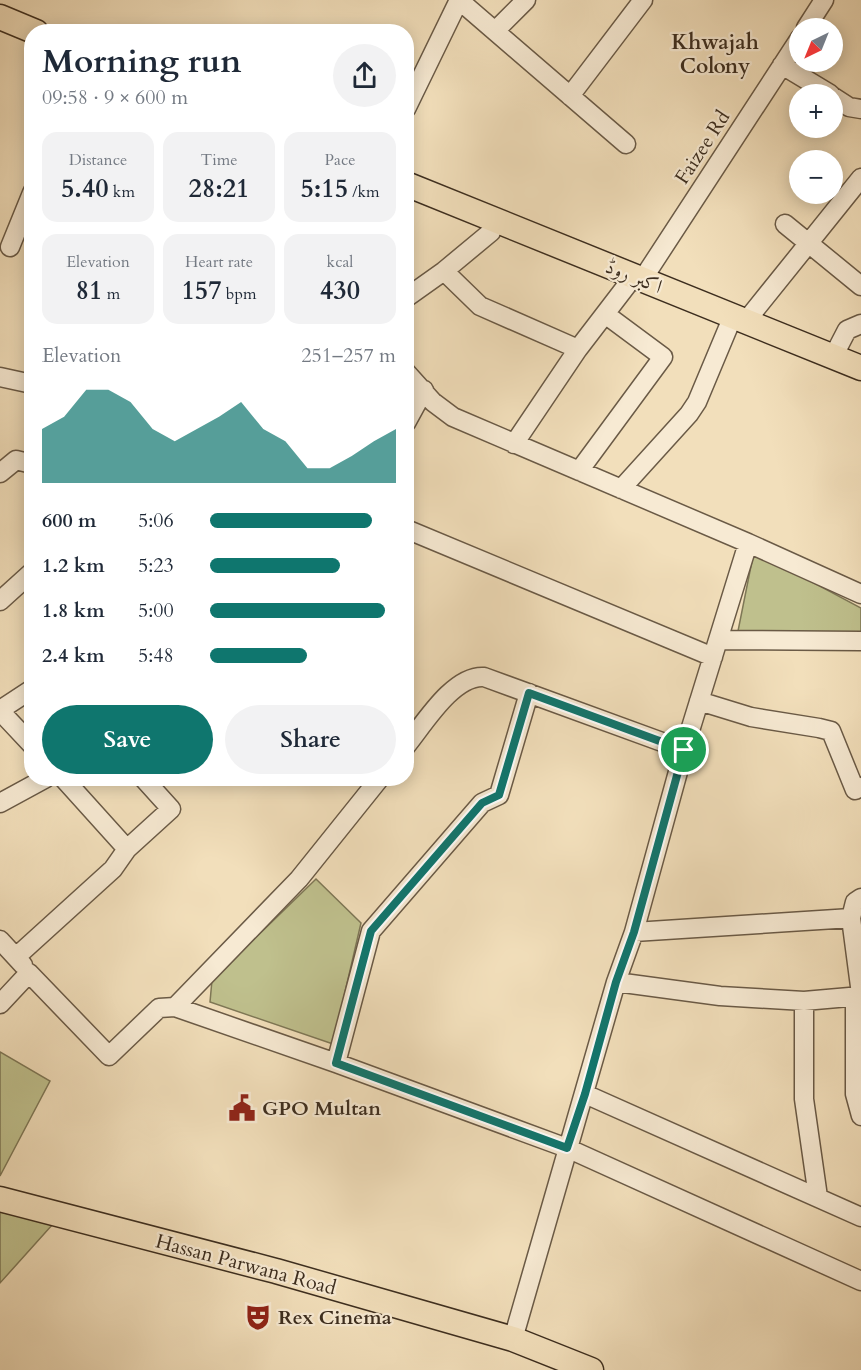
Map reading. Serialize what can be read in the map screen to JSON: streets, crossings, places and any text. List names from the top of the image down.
{
  "streets": {
    "main road": ["اکبر روڈ", "Hassan Parwana Road"],
    "street": ["Faizee Rd"]
  },
  "crossings": [
    ["Faizee Rd", "اکبر روڈ"]
  ],
  "districts": ["Khwajah Colony"],
  "places": {
    "public building": ["GPO Multan"],
    "theatre": ["Rex Cinema"]
  },
  "north": "bottom left",
  "page": {
    "map_buttons": ["+", "−"],
    "heading": ["Morning run", "09:58 · 9 × 600 m"],
    "stats": [
      ["Distance", "5.40 km"],
      ["Time", "28:21"],
      ["Pace", "5:15 /km"],
      ["Elevation", "81 m"],
      ["Heart rate", "157 bpm"],
      ["kcal", "430"]
    ],
    "chart": ["Elevation", "251–257 m"],
    "list": [
      {
        "name": "600 m",
        "note": "5:06"
      },
      {
        "name": "1.2 km",
        "note": "5:23"
      },
      {
        "name": "1.8 km",
        "note": "5:00"
      },
      {
        "name": "2.4 km",
        "note": "5:48"
      }
    ],
    "buttons": ["Save", "Share"]
  }
}
